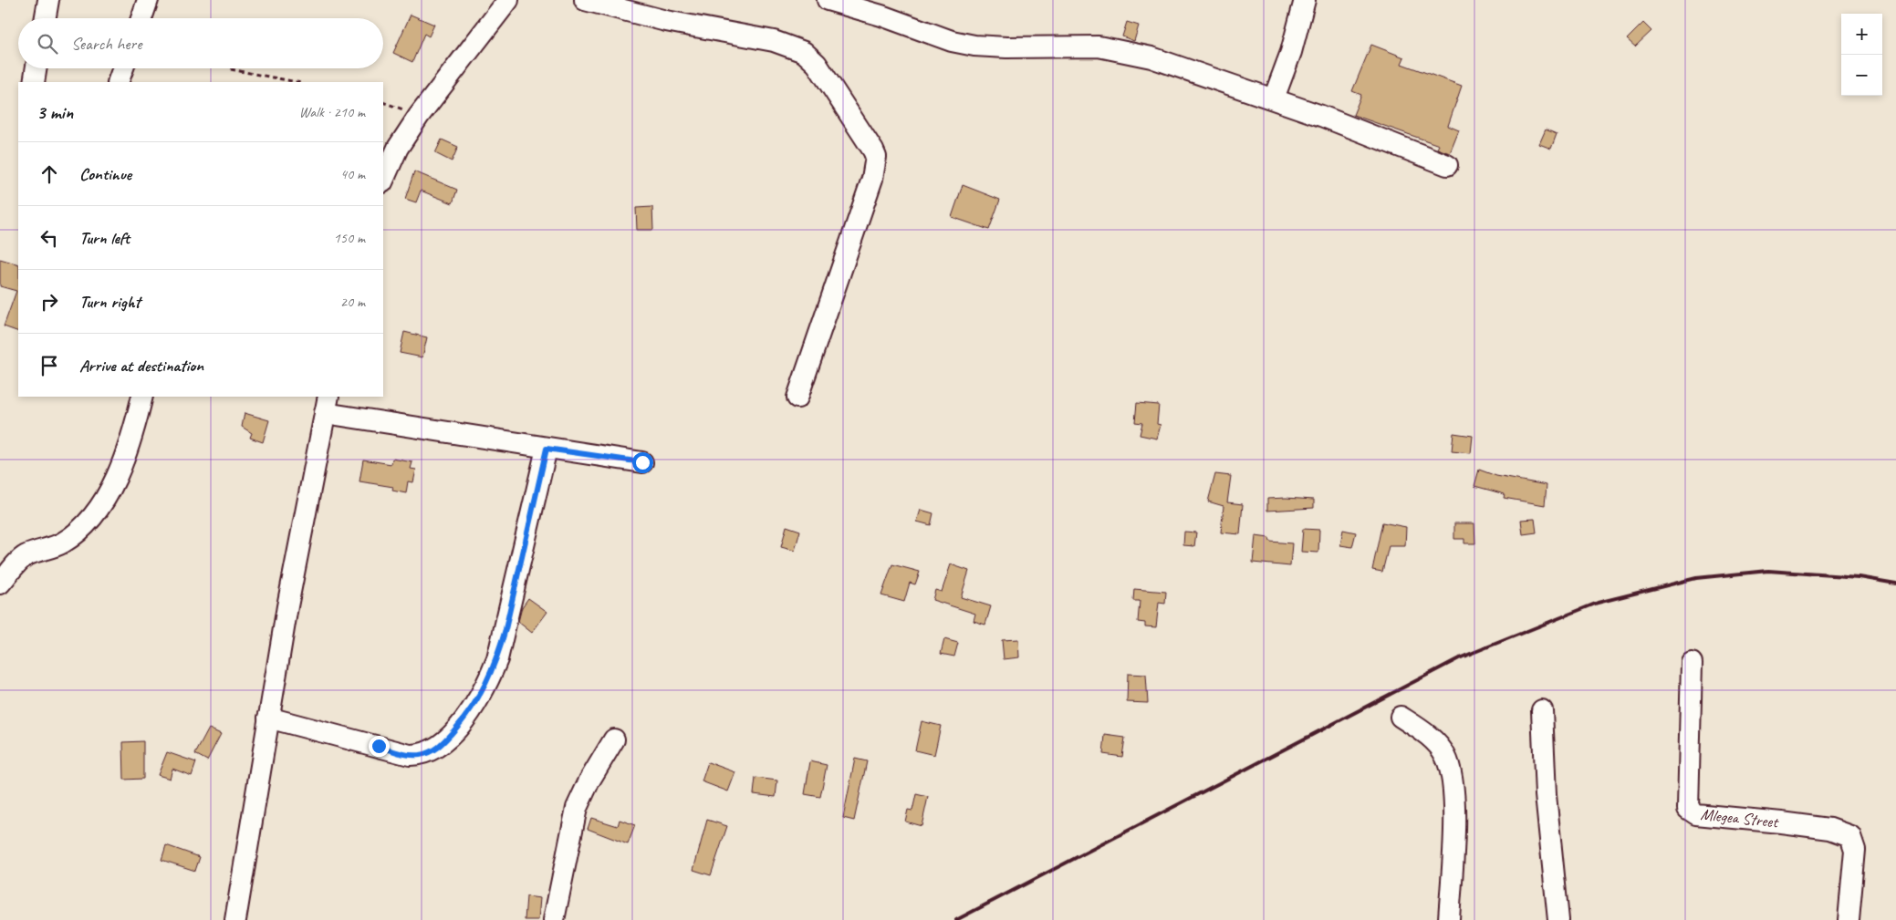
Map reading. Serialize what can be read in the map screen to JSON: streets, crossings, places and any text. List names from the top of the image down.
{
  "streets": {
    "street": ["Mlegea Street"]
  },
  "page": {
    "map_buttons": ["+", "−"],
    "search": "Search here",
    "heading": ["3 min", "Walk · 210 m"],
    "list": [
      ["Continue", "40 m"],
      ["Turn left", "150 m"],
      ["Turn right", "20 m"],
      "Arrive at destination"
    ]
  }
}
